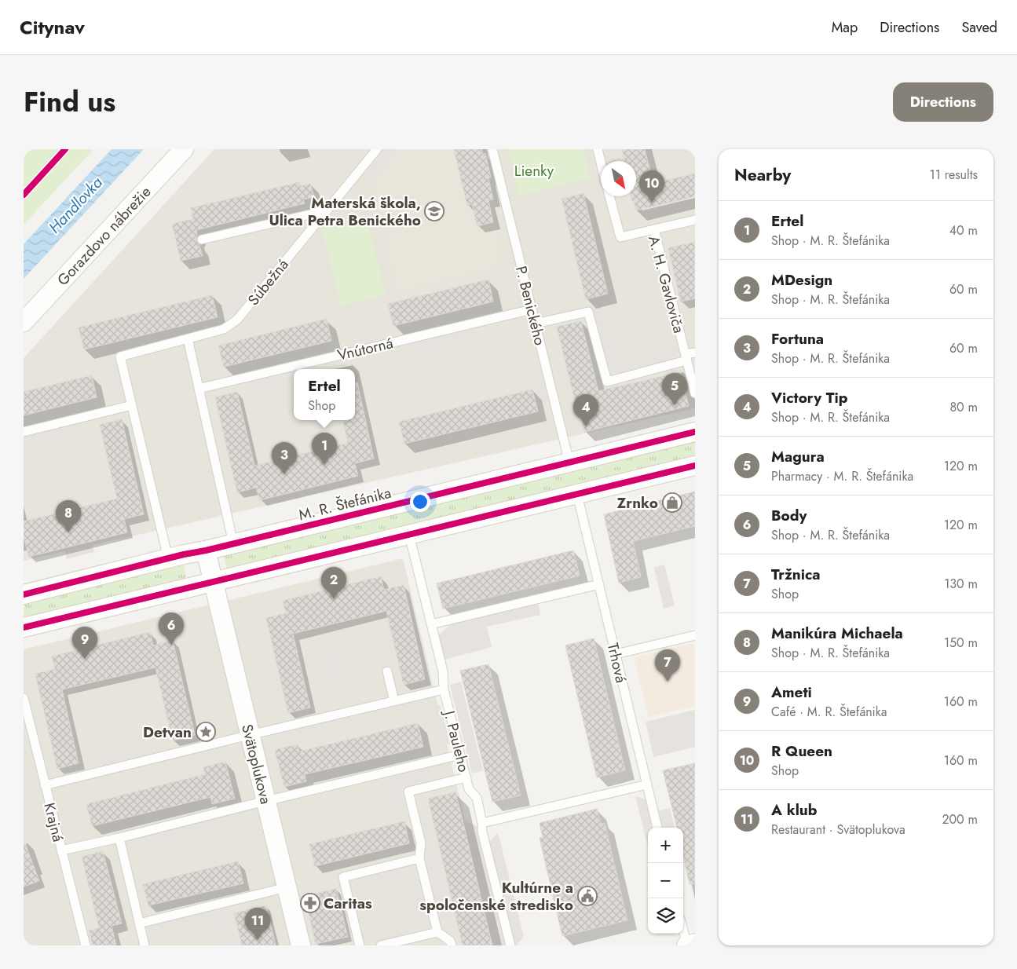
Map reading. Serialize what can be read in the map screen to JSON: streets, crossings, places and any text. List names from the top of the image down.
{
  "streets": {
    "street": ["Gorazdovo nábrežie", "M. R. Štefánika", "Svätoplukova"],
    "lane": [
      "Súbežná",
      "A. H. Gavloviča",
      "P. Benického",
      "Vnútorná",
      "Trhová",
      "J. Pauleho",
      "Krajná"
    ]
  },
  "crossings": [
    ["P. Benického", "Vnútorná"],
    ["P. Benického", "M. R. Štefánika"]
  ],
  "water": ["Handlovka"],
  "parks": ["Lienky"],
  "places": {
    "school or university": ["Materská škola, Ulica Petra Benického"],
    "shop": ["Zrnko"],
    "place": ["Detvan"],
    "public building": ["Kultúrne a spoločenské stredisko"],
    "pharmacy": ["Caritas"]
  },
  "north": "bottom right",
  "page": {
    "header": "Citynav",
    "nav": ["Map", "Directions", "Saved"],
    "title": "Find us",
    "buttons": "Directions",
    "heading": ["Nearby", "11 results"],
    "pins": [
      "10",
      "5",
      "4",
      "1",
      "3",
      "8",
      "2",
      "6",
      "9",
      "7",
      "11"
    ],
    "list": [
      {
        "mark": "1",
        "name": "Ertel",
        "note": "Shop · M. R. Štefánika",
        "value": "40 m"
      },
      {
        "mark": "2",
        "name": "MDesign",
        "note": "Shop · M. R. Štefánika",
        "value": "60 m"
      },
      {
        "mark": "3",
        "name": "Fortuna",
        "note": "Shop · M. R. Štefánika",
        "value": "60 m"
      },
      {
        "mark": "4",
        "name": "Victory Tip",
        "note": "Shop · M. R. Štefánika",
        "value": "80 m"
      },
      {
        "mark": "5",
        "name": "Magura",
        "note": "Pharmacy · M. R. Štefánika",
        "value": "120 m"
      },
      {
        "mark": "6",
        "name": "Body",
        "note": "Shop · M. R. Štefánika",
        "value": "120 m"
      },
      {
        "mark": "7",
        "name": "Tržnica",
        "note": "Shop",
        "value": "130 m"
      },
      {
        "mark": "8",
        "name": "Manikúra Michaela",
        "note": "Shop · M. R. Štefánika",
        "value": "150 m"
      },
      {
        "mark": "9",
        "name": "Ameti",
        "note": "Café · M. R. Štefánika",
        "value": "160 m"
      },
      {
        "mark": "10",
        "name": "R Queen",
        "note": "Shop",
        "value": "160 m"
      },
      {
        "mark": "11",
        "name": "A klub",
        "note": "Restaurant · Svätoplukova",
        "value": "200 m"
      }
    ],
    "popup": ["Ertel", "Shop"],
    "map_buttons": ["+", "−"]
  }
}
